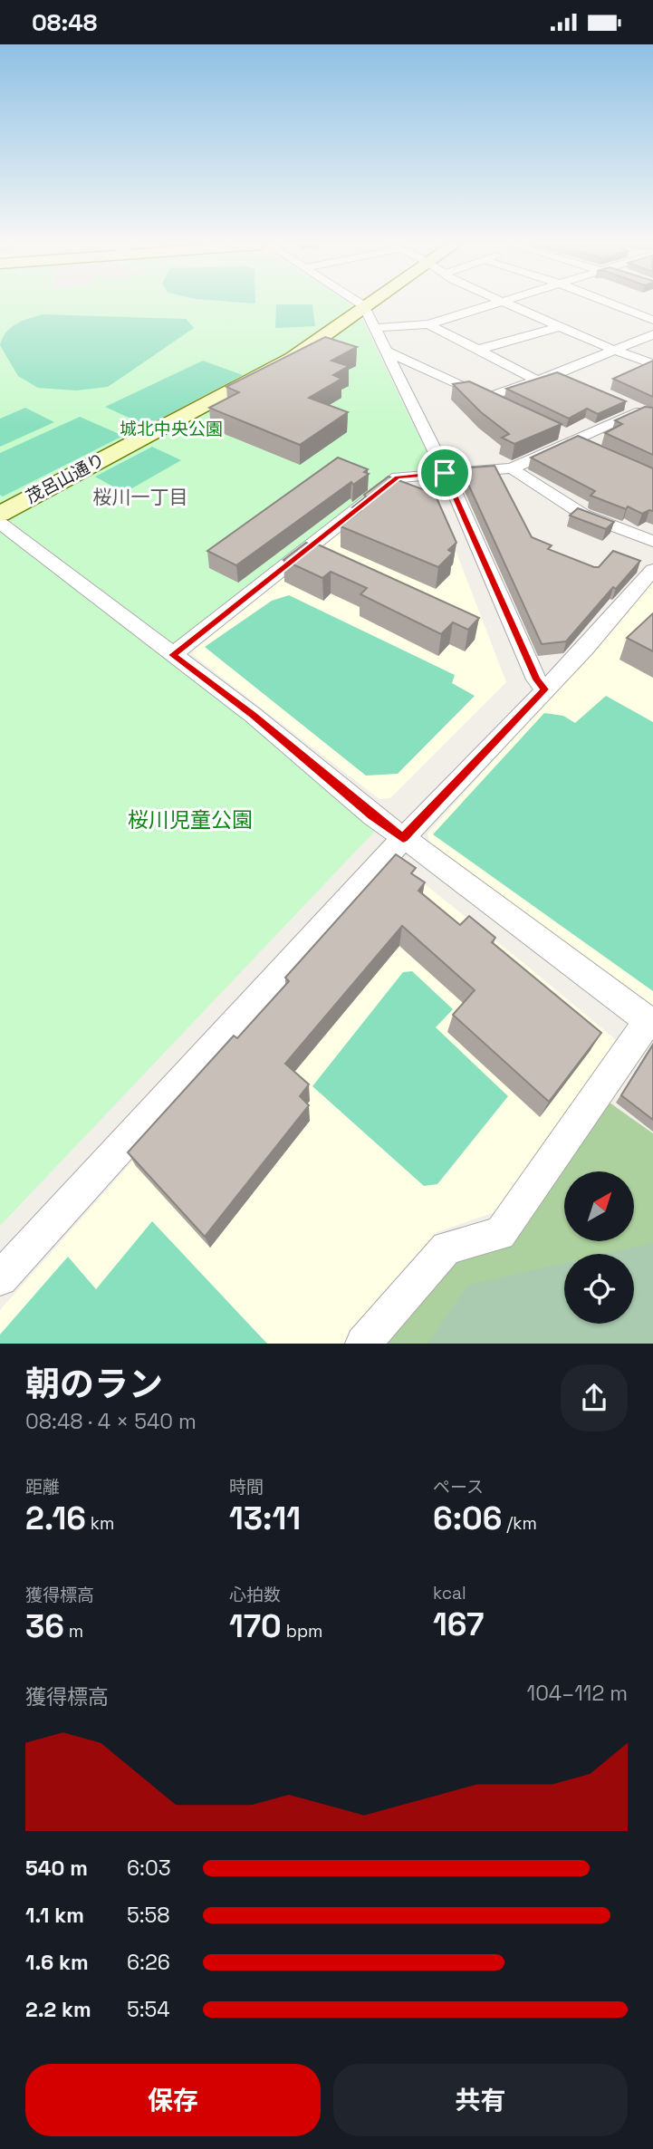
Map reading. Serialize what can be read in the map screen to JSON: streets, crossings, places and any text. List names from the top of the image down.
{
  "streets": {
    "street": ["茂呂山通り"]
  },
  "districts": ["桜川一丁目"],
  "parks": ["城北中央公園", "桜川児童公園"],
  "north": "top right",
  "page": {
    "status": "08:48",
    "heading": ["朝のラン", "08:48 · 4 × 540 m"],
    "stats": [
      ["距離", "2.16 km"],
      ["時間", "13:11"],
      ["ペース", "6:06 /km"],
      ["獲得標高", "36 m"],
      ["心拍数", "170 bpm"],
      ["kcal", "167"]
    ],
    "chart": ["獲得標高", "104–112 m"],
    "list": [
      {
        "name": "540 m",
        "note": "6:03"
      },
      {
        "name": "1.1 km",
        "note": "5:58"
      },
      {
        "name": "1.6 km",
        "note": "6:26"
      },
      {
        "name": "2.2 km",
        "note": "5:54"
      }
    ],
    "buttons": ["保存", "共有"]
  }
}
